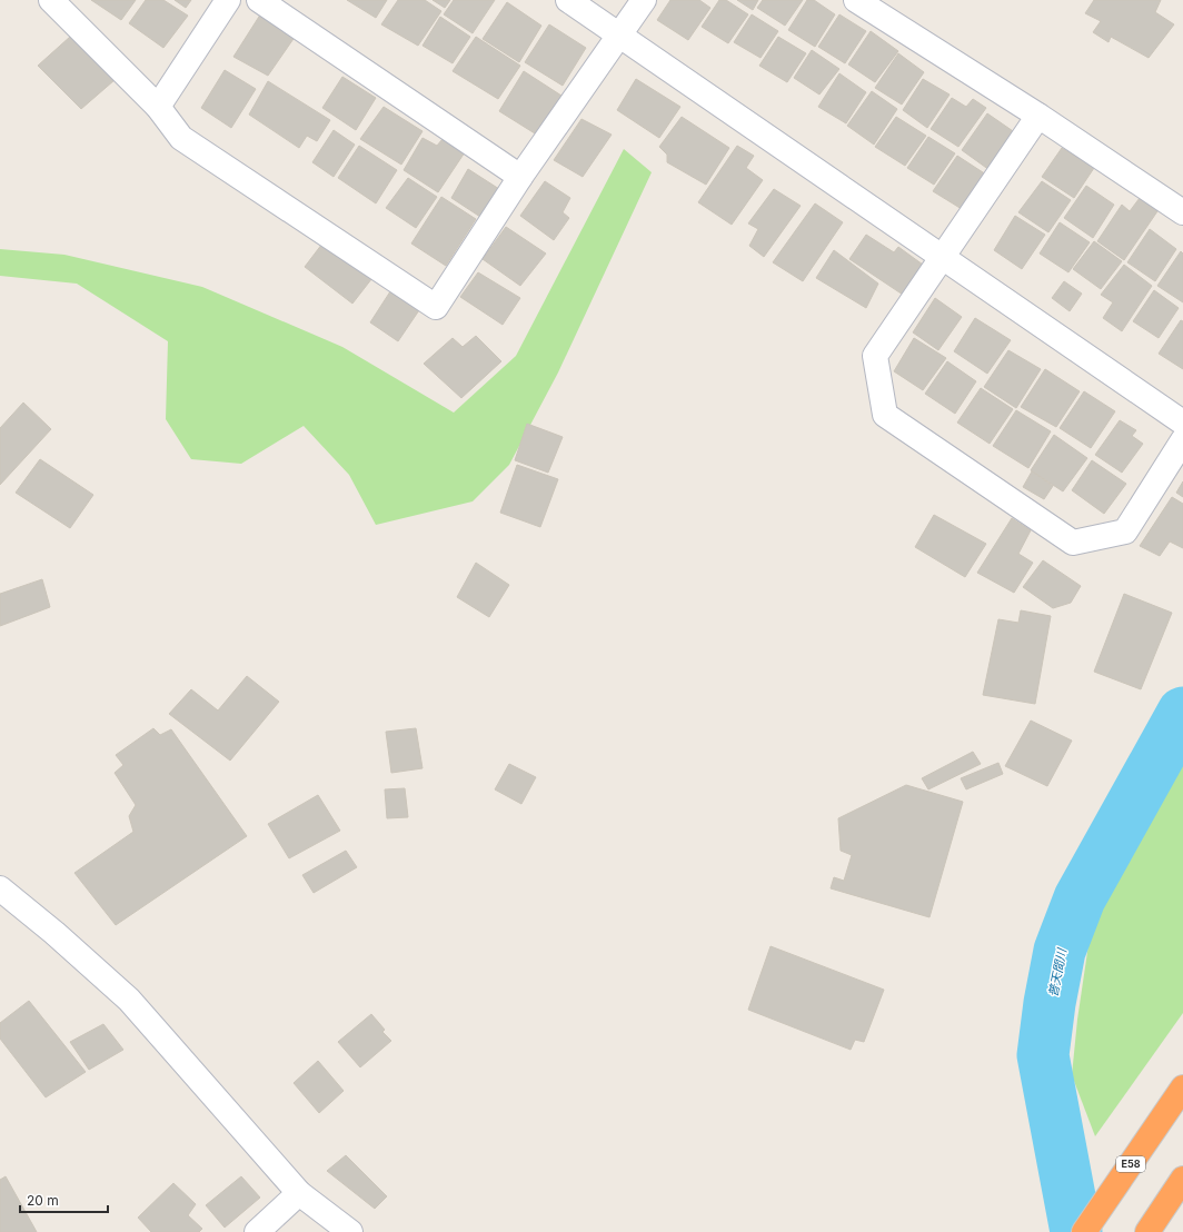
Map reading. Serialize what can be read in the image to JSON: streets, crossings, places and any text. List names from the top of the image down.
{
  "streets": {
    "highway": ["E58"]
  },
  "water": ["普天間川"],
  "scale_bar": "20 m"
}
